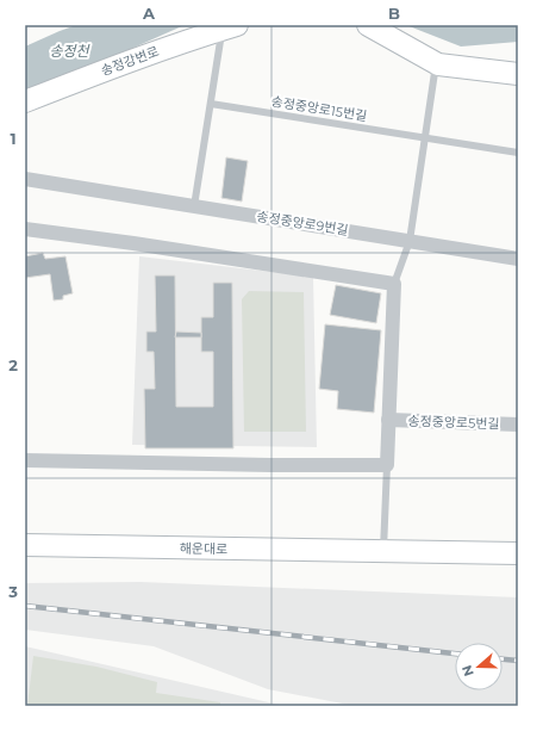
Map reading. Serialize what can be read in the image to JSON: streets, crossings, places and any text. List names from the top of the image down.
{
  "streets": {
    "main road": ["송정강변로", "해운대로"],
    "street": ["송정중앙로9번길", "송정중앙로5번길"],
    "lane": ["송정중앙로15번길"]
  },
  "water": ["송정천"],
  "north": "left",
  "grid": {
    "columns": ["A", "B"],
    "rows": ["1", "2", "3"]
  }
}
